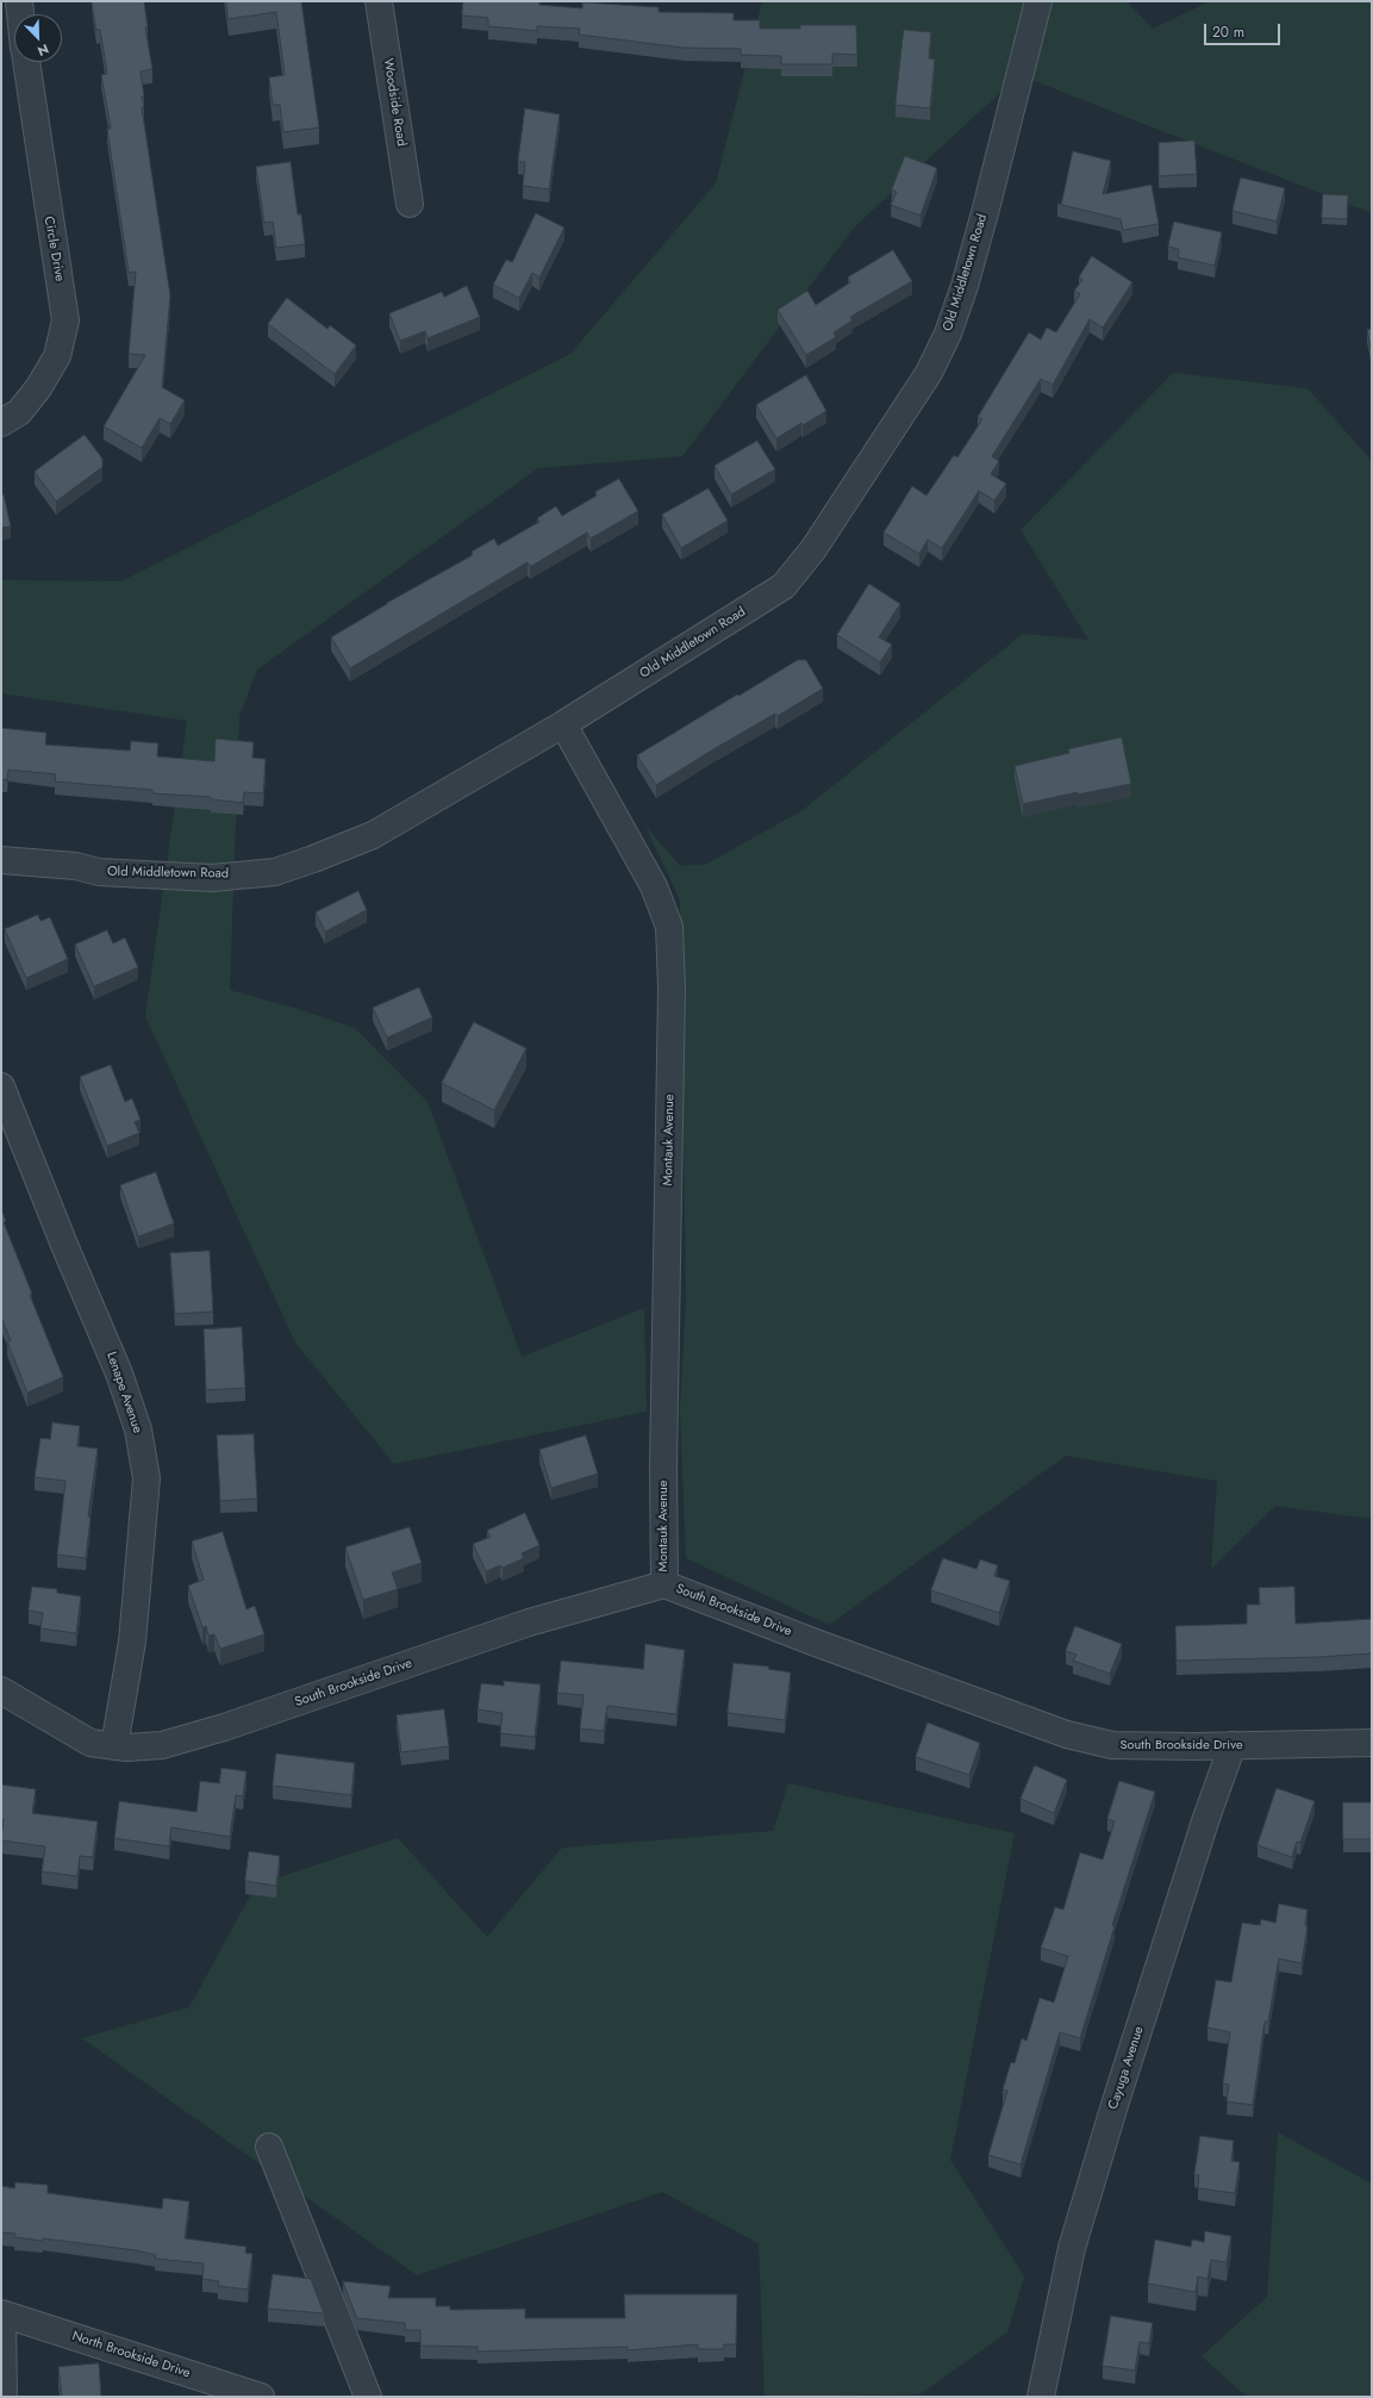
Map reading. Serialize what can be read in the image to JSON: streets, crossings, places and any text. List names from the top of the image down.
{
  "streets": {
    "street": [
      "Woodside Road",
      "Circle Drive",
      "Old Middletown Road",
      "Montauk Avenue",
      "Lenape Avenue",
      "South Brookside Drive",
      "Cayuga Avenue",
      "North Brookside Drive"
    ]
  },
  "crossings": [
    ["Old Middletown Road", "Montauk Avenue"],
    ["Montauk Avenue", "South Brookside Drive"],
    ["Lenape Avenue", "South Brookside Drive"],
    ["South Brookside Drive", "Cayuga Avenue"]
  ],
  "scale_bar": "20 m",
  "north": "bottom right"
}
